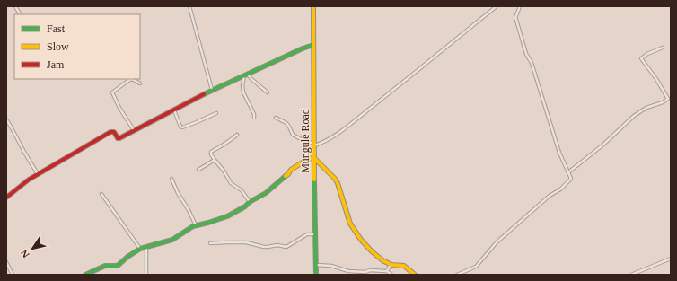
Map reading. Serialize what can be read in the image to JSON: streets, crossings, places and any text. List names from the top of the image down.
{
  "streets": {
    "street": ["Mungule Road"]
  },
  "legend": ["Fast", "Slow", "Jam"],
  "north": "bottom left"
}
